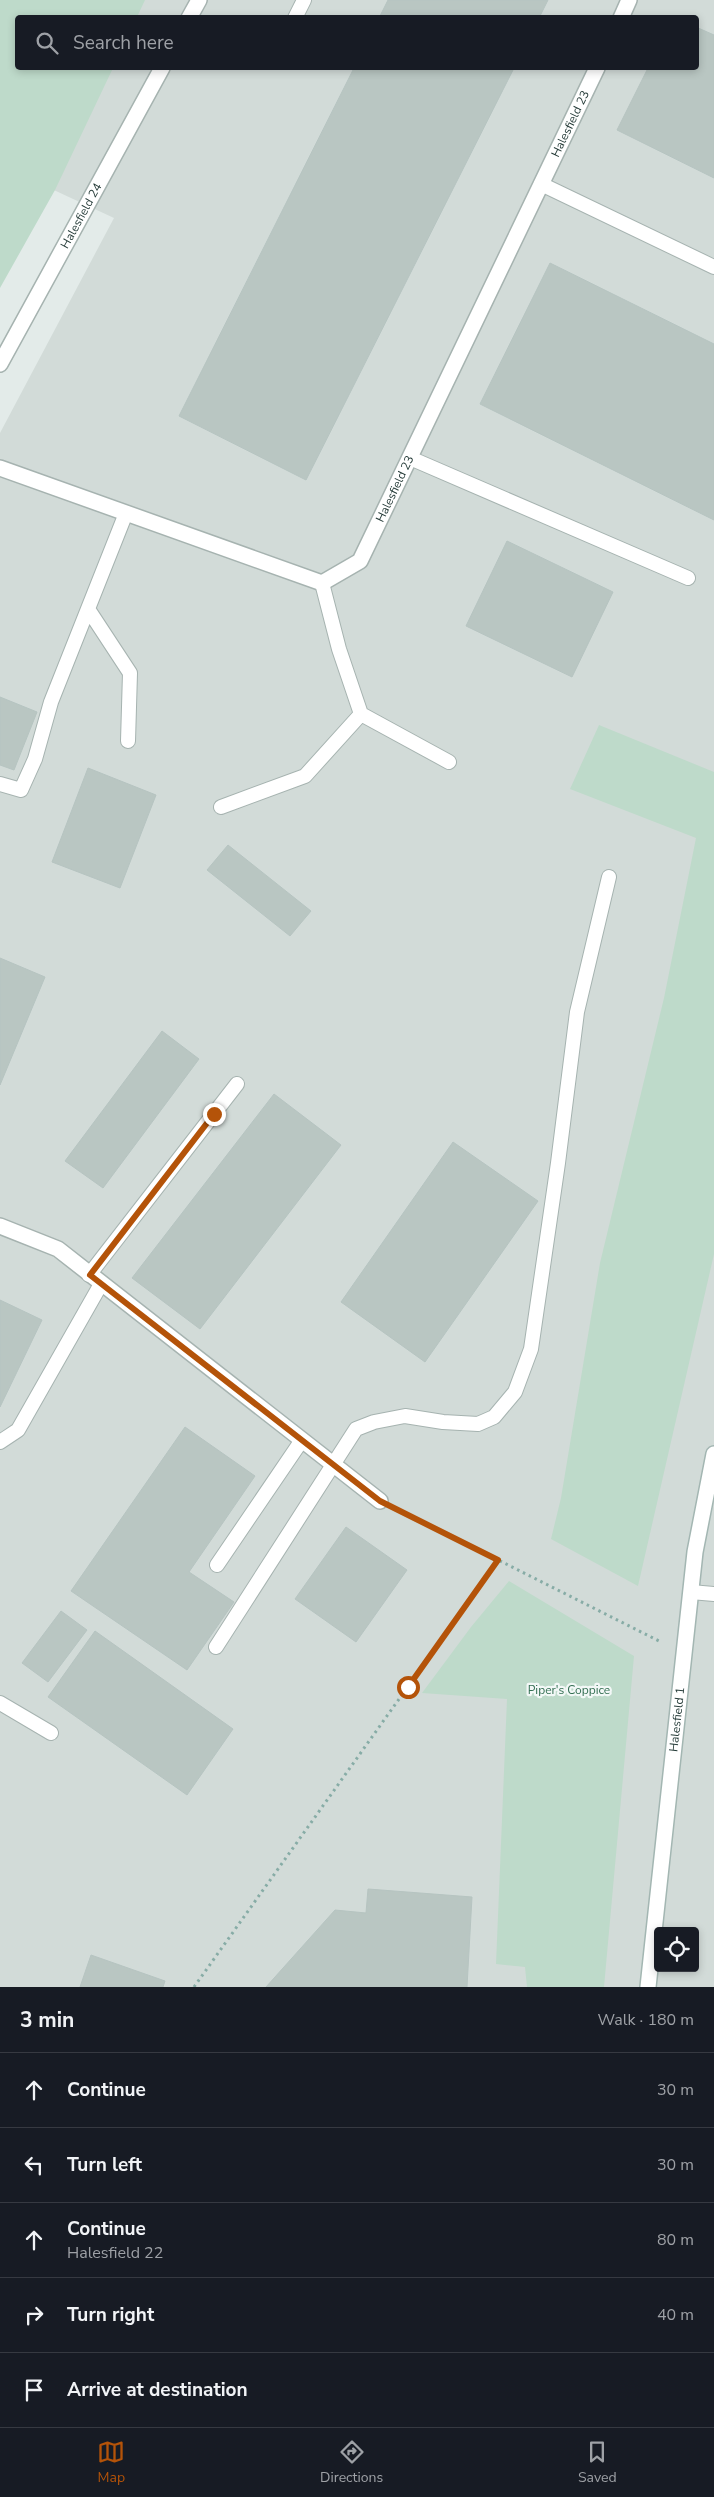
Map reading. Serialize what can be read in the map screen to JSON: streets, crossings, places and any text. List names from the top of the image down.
{
  "streets": {
    "street": ["Halesfield 23", "Halesfield 24", "Halesfield 1"]
  },
  "parks": ["Piper's Coppice"],
  "page": {
    "search": "Search here",
    "heading": ["3 min", "Walk · 180 m"],
    "list": [
      ["Continue", "30 m"],
      ["Turn left", "30 m"],
      ["Continue", "Halesfield 22", "80 m"],
      ["Turn right", "40 m"],
      "Arrive at destination"
    ],
    "nav": ["Map", "Directions", "Saved"]
  }
}
